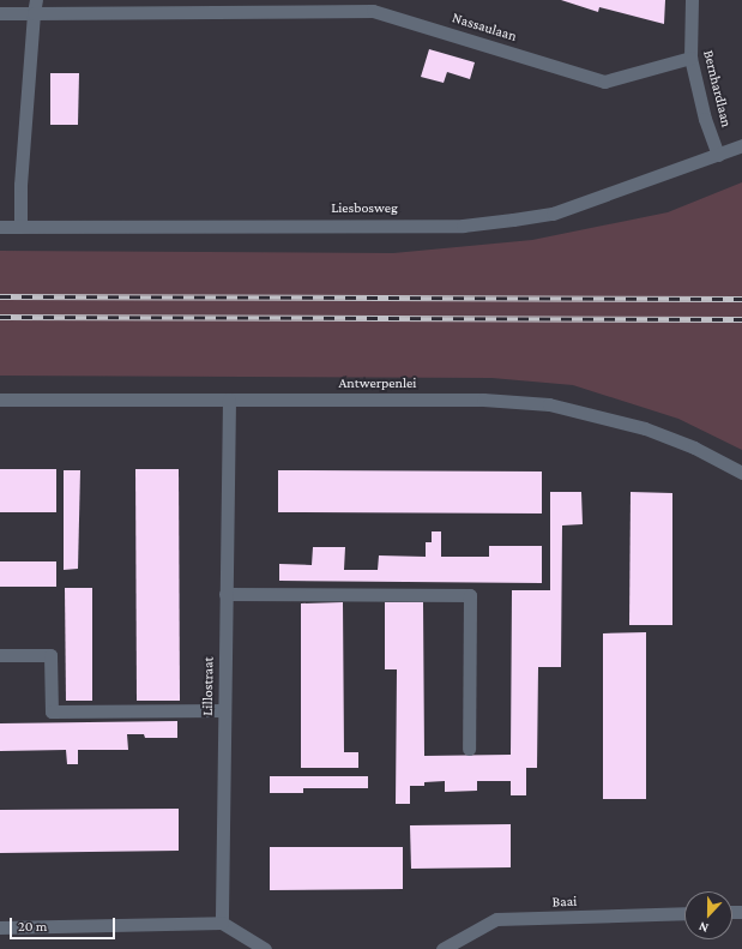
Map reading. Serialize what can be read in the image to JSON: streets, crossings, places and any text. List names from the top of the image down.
{
  "streets": {
    "street": [
      "Nassaulaan",
      "Bernhardlaan",
      "Liesbosweg",
      "Antwerpenlei",
      "Lillostraat",
      "Baai"
    ]
  },
  "crossings": [
    ["Nassaulaan", "Bernhardlaan"],
    ["Bernhardlaan", "Liesbosweg"],
    ["Antwerpenlei", "Lillostraat"]
  ],
  "scale_bar": "20 m",
  "north": "bottom"
}
